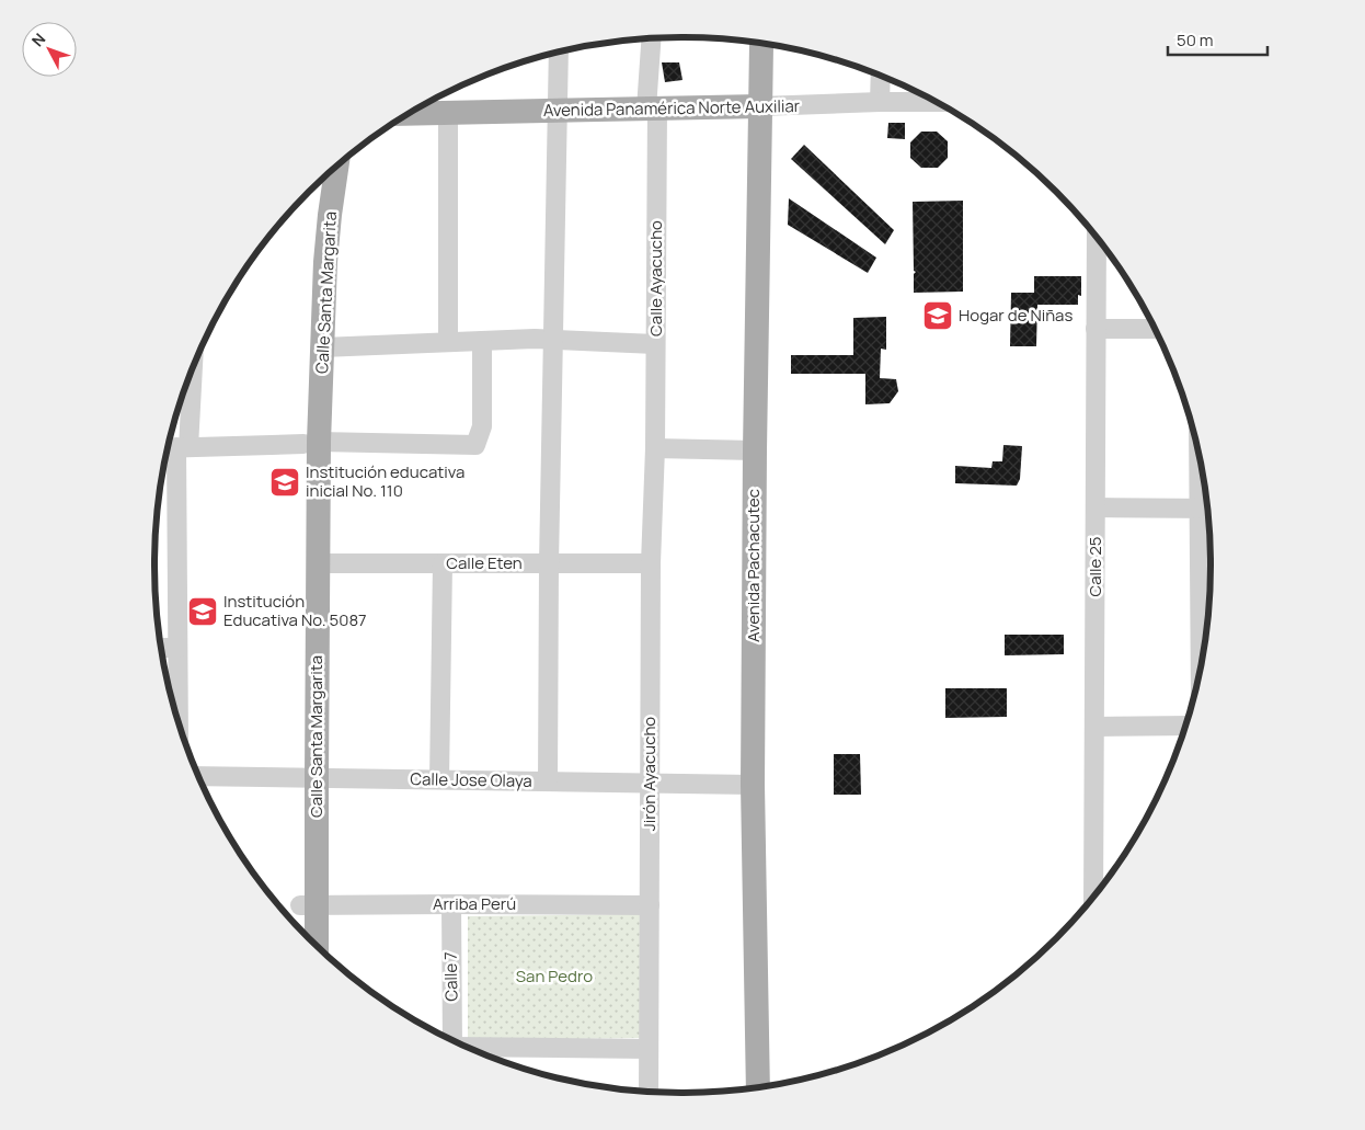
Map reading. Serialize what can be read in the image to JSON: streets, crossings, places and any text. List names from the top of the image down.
{
  "streets": {
    "main road": ["Avenida Panamérica Norte Auxiliar", "Calle Santa Margarita", "Avenida Pachacutec"],
    "street": [
      "Calle Ayacucho",
      "Calle Eten",
      "Calle 25",
      "Jirón Ayacucho",
      "Calle Jose Olaya",
      "Arriba Perú",
      "Calle 7"
    ]
  },
  "crossings": [
    ["Avenida Panamérica Norte Auxiliar", "Calle Ayacucho"],
    ["Avenida Panamérica Norte Auxiliar", "Avenida Pachacutec"],
    ["Calle Ayacucho", "Jirón Ayacucho"],
    ["Calle Santa Margarita", "Calle Eten"],
    ["Calle Santa Margarita", "Calle Jose Olaya"],
    ["Calle Santa Margarita", "Arriba Perú"],
    ["Calle Eten", "Jirón Ayacucho"],
    ["Avenida Pachacutec", "Calle Jose Olaya"],
    ["Jirón Ayacucho", "Calle Jose Olaya"],
    ["Jirón Ayacucho", "Arriba Perú"],
    ["Arriba Perú", "Calle 7"]
  ],
  "parks": ["San Pedro"],
  "places": {
    "school or university": ["Hogar de Niñas", "Institución educativa inicial No. 110", "Institución Educativa No. 5087"]
  },
  "scale_bar": "50 m",
  "north": "top left"
}
